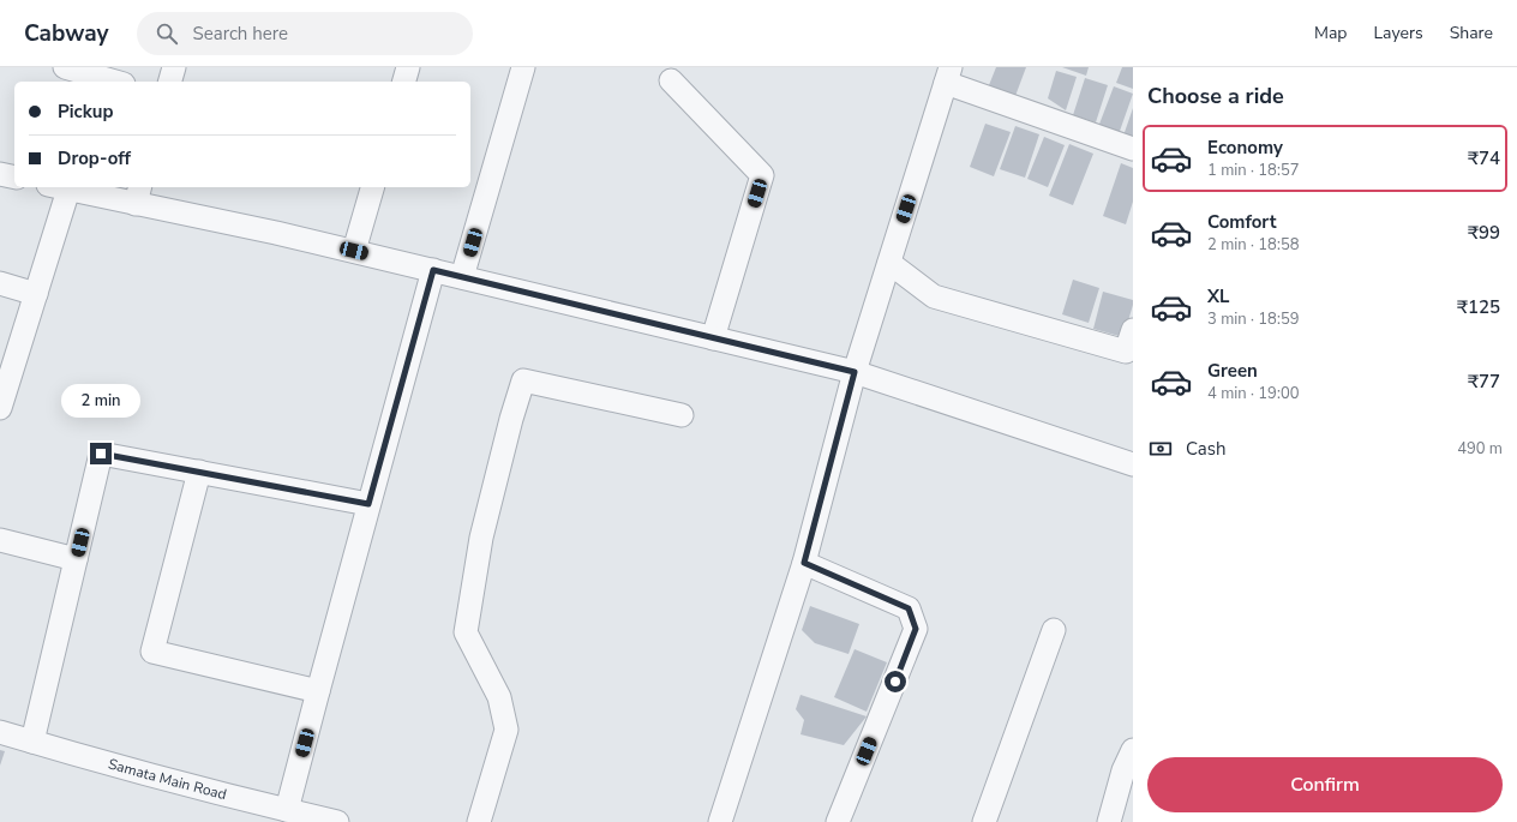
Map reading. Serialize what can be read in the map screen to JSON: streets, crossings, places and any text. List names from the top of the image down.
{
  "streets": {
    "street": ["Samata Main Road"]
  },
  "page": {
    "header": "Cabway",
    "search": "Search here",
    "nav": ["Map", "Layers", "Share"],
    "heading": "Choose a ride",
    "banner": ["Pickup", "Drop-off"],
    "list": [
      {
        "name": "Economy",
        "note": "1 min · 18:57",
        "value": "₹74"
      },
      {
        "name": "Comfort",
        "note": "2 min · 18:58",
        "value": "₹99"
      },
      {
        "name": "XL",
        "note": "3 min · 18:59",
        "value": "₹125"
      },
      {
        "name": "Green",
        "note": "4 min · 19:00",
        "value": "₹77"
      }
    ],
    "bubble": "2 min",
    "pay": ["Cash", "490 m"],
    "buttons": "Confirm"
  }
}
